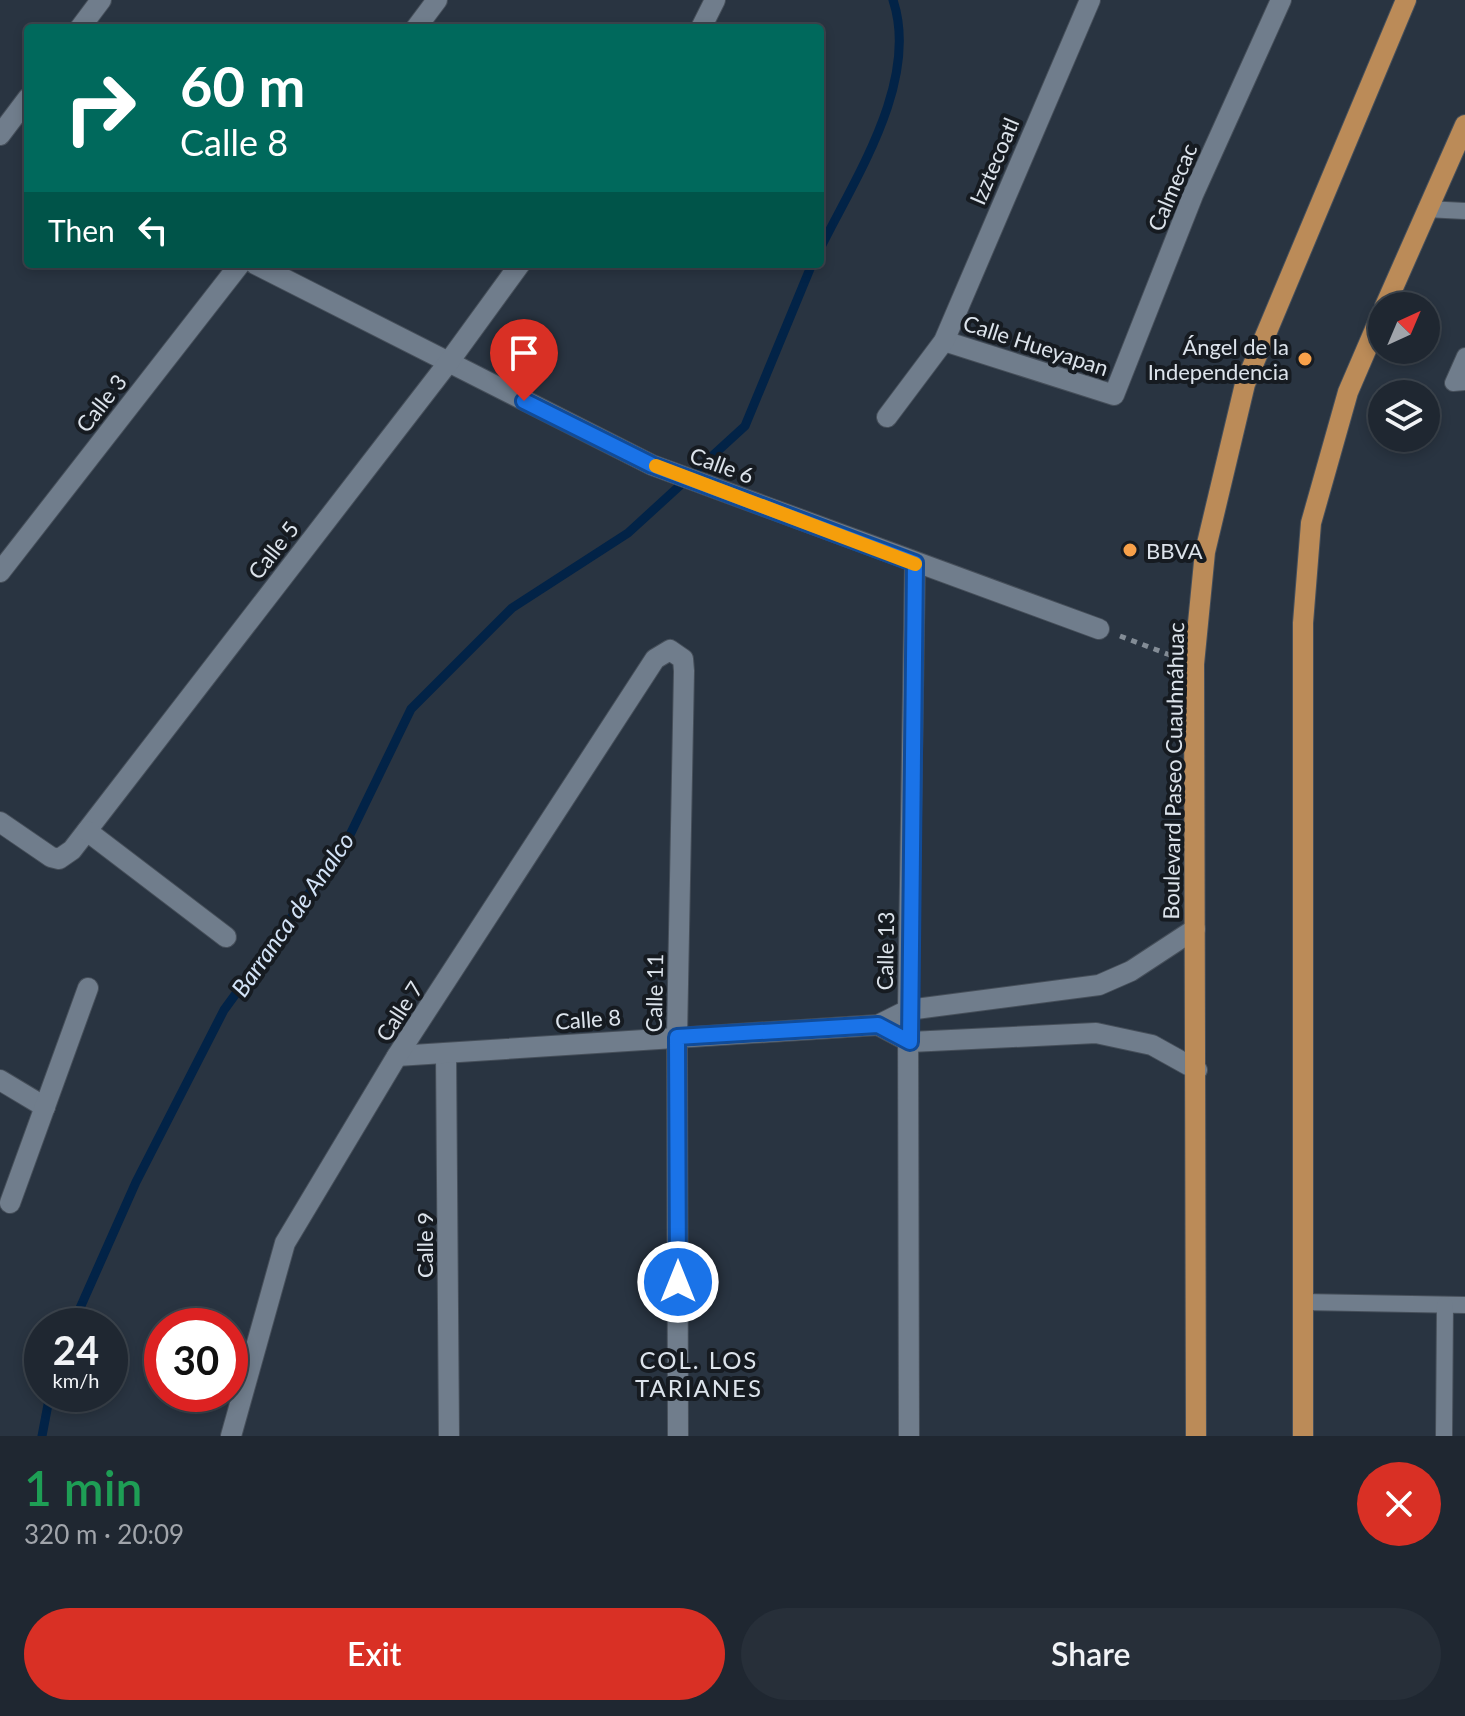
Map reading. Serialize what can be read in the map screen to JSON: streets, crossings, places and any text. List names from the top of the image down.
{
  "streets": {
    "main road": ["Boulevard Paseo Cuauhnáhuac"],
    "street": [
      "Izztecoatl",
      "Calmecac",
      "Calle Hueyapan",
      "Calle 3",
      "Calle 6",
      "Calle 5",
      "Calle 13",
      "Calle 11",
      "Calle 7",
      "Calle 8",
      "Calle 9"
    ]
  },
  "crossings": [
    ["Izztecoatl", "Calle Hueyapan"],
    ["Calmecac", "Calle Hueyapan"],
    ["Calle 6", "Calle 5"],
    ["Calle 6", "Calle 13"],
    ["Boulevard Paseo Cuauhnáhuac", "Calle 8"],
    ["Calle 13", "Calle 8"],
    ["Calle 11", "Calle 7"],
    ["Calle 11", "Calle 8"],
    ["Calle 7", "Calle 8"],
    ["Calle 8", "Calle 9"]
  ],
  "districts": ["COL. LOS TARIANES"],
  "water": ["Barranca de Analco"],
  "places": ["Ángel de la Independencia", "BBVA"],
  "north": "top right",
  "page": {
    "turn": ["60 m", "Calle 8"],
    "then": "Then",
    "speed": "24 km/h",
    "limit": "30",
    "heading": ["1 min", "320 m · 20:09"],
    "buttons": ["Exit", "Share"]
  }
}
